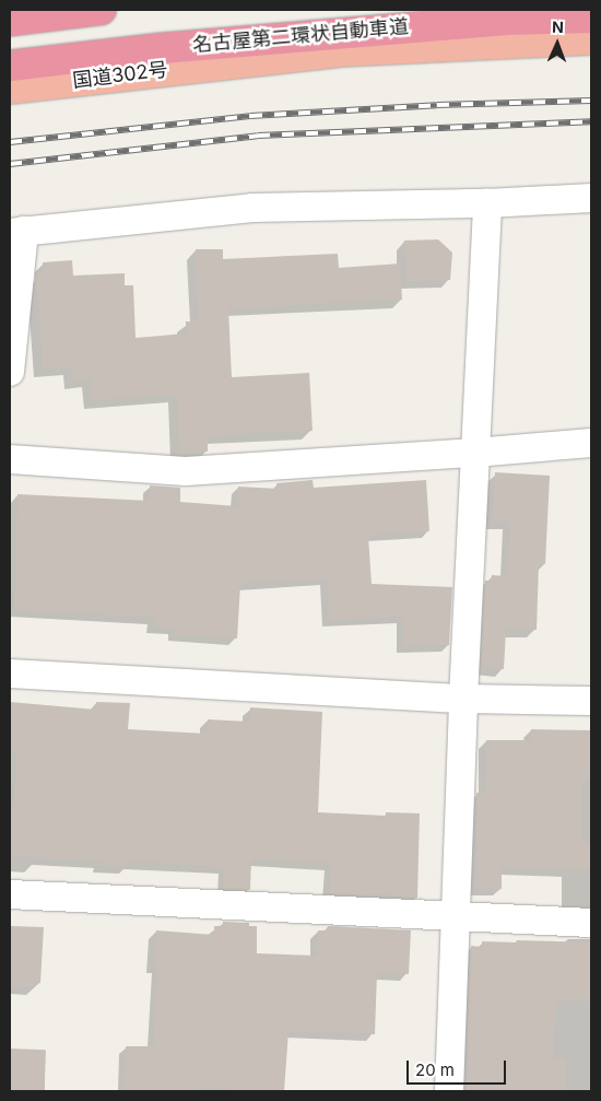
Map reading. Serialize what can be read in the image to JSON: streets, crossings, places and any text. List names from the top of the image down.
{
  "streets": {
    "highway": ["名古屋第二環状自動車道", "国道302号"]
  },
  "scale_bar": "20 m",
  "north": "top"
}
